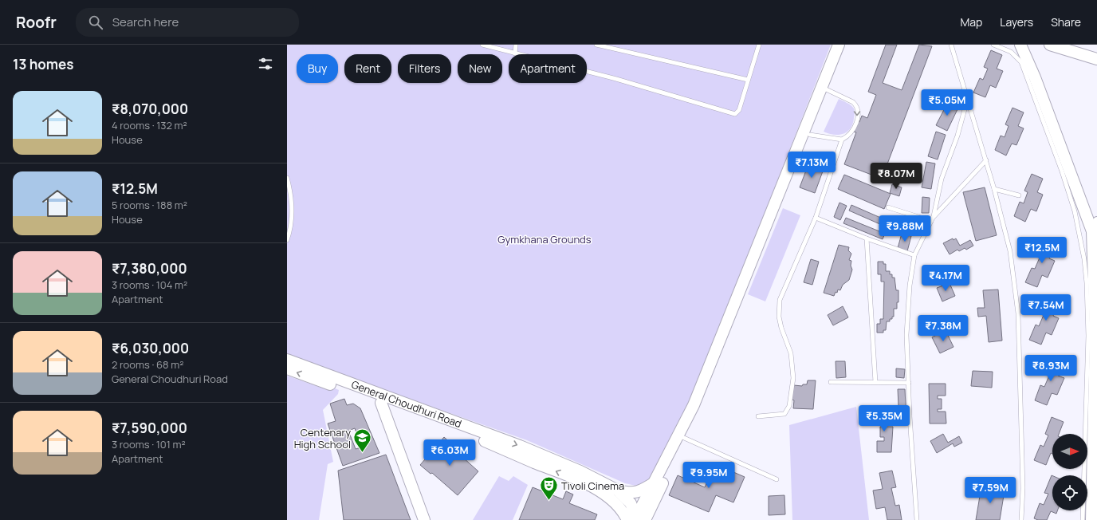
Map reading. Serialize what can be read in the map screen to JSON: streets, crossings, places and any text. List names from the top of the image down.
{
  "streets": {
    "main road": ["General Choudhuri Road"]
  },
  "parks": ["Gymkhana Grounds"],
  "places": {
    "school or university": ["Centenary High School"],
    "theatre": ["Tivoli Cinema"]
  },
  "north": "right",
  "page": {
    "header": "Roofr",
    "search": "Search here",
    "nav": ["Map", "Layers", "Share"],
    "heading": "13 homes",
    "chip": [
      "Buy",
      "Rent",
      "Filters",
      "New",
      "Apartment"
    ],
    "list": [
      {
        "name": "₹8,070,000",
        "note": "4 rooms · 132 m² · House"
      },
      {
        "name": "₹12.5M",
        "note": "5 rooms · 188 m² · House"
      },
      {
        "name": "₹7,380,000",
        "note": "3 rooms · 104 m² · Apartment"
      },
      {
        "name": "₹6,030,000",
        "note": "2 rooms · 68 m² · General Choudhuri Road"
      },
      {
        "name": "₹7,590,000",
        "note": "3 rooms · 101 m² · Apartment"
      }
    ],
    "price": [
      "₹5.05M",
      "₹7.13M",
      "₹8.07M",
      "₹9.88M",
      "₹12.5M",
      "₹4.17M",
      "₹7.54M",
      "₹7.38M",
      "₹8.93M",
      "₹5.35M",
      "₹6.03M",
      "₹9.95M",
      "₹7.59M"
    ]
  }
}
